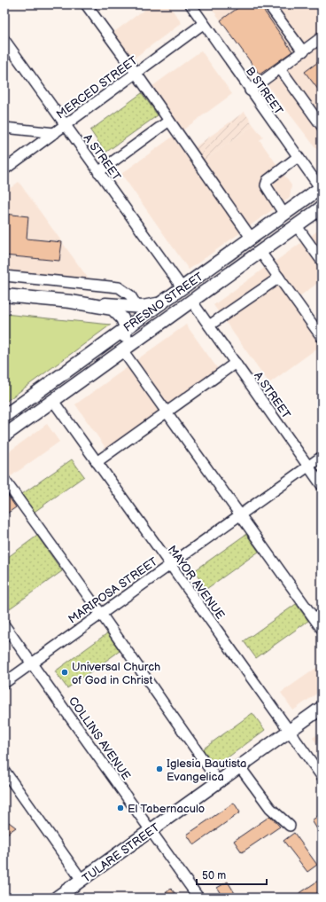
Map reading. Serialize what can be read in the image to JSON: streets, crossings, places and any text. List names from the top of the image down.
{
  "streets": {
    "main road": ["FRESNO STREET", "TULARE STREET"],
    "street": [
      "MERCED STREET",
      "B STREET",
      "A STREET",
      "MAYOR AVENUE",
      "MARIPOSA STREET",
      "COLLINS AVENUE"
    ]
  },
  "crossings": [
    ["MERCED STREET", "B STREET"],
    ["MERCED STREET", "A STREET"],
    ["B STREET", "FRESNO STREET"],
    ["A STREET", "FRESNO STREET"],
    ["A STREET", "MARIPOSA STREET"],
    ["FRESNO STREET", "MAYOR AVENUE"],
    ["MAYOR AVENUE", "MARIPOSA STREET"],
    ["MAYOR AVENUE", "TULARE STREET"],
    ["MARIPOSA STREET", "COLLINS AVENUE"],
    ["COLLINS AVENUE", "TULARE STREET"]
  ],
  "places": ["Universal Church of God in Christ", "Iglesia Bautista Evangelica", "El Tabernaculo"],
  "scale_bar": "50 m"
}
